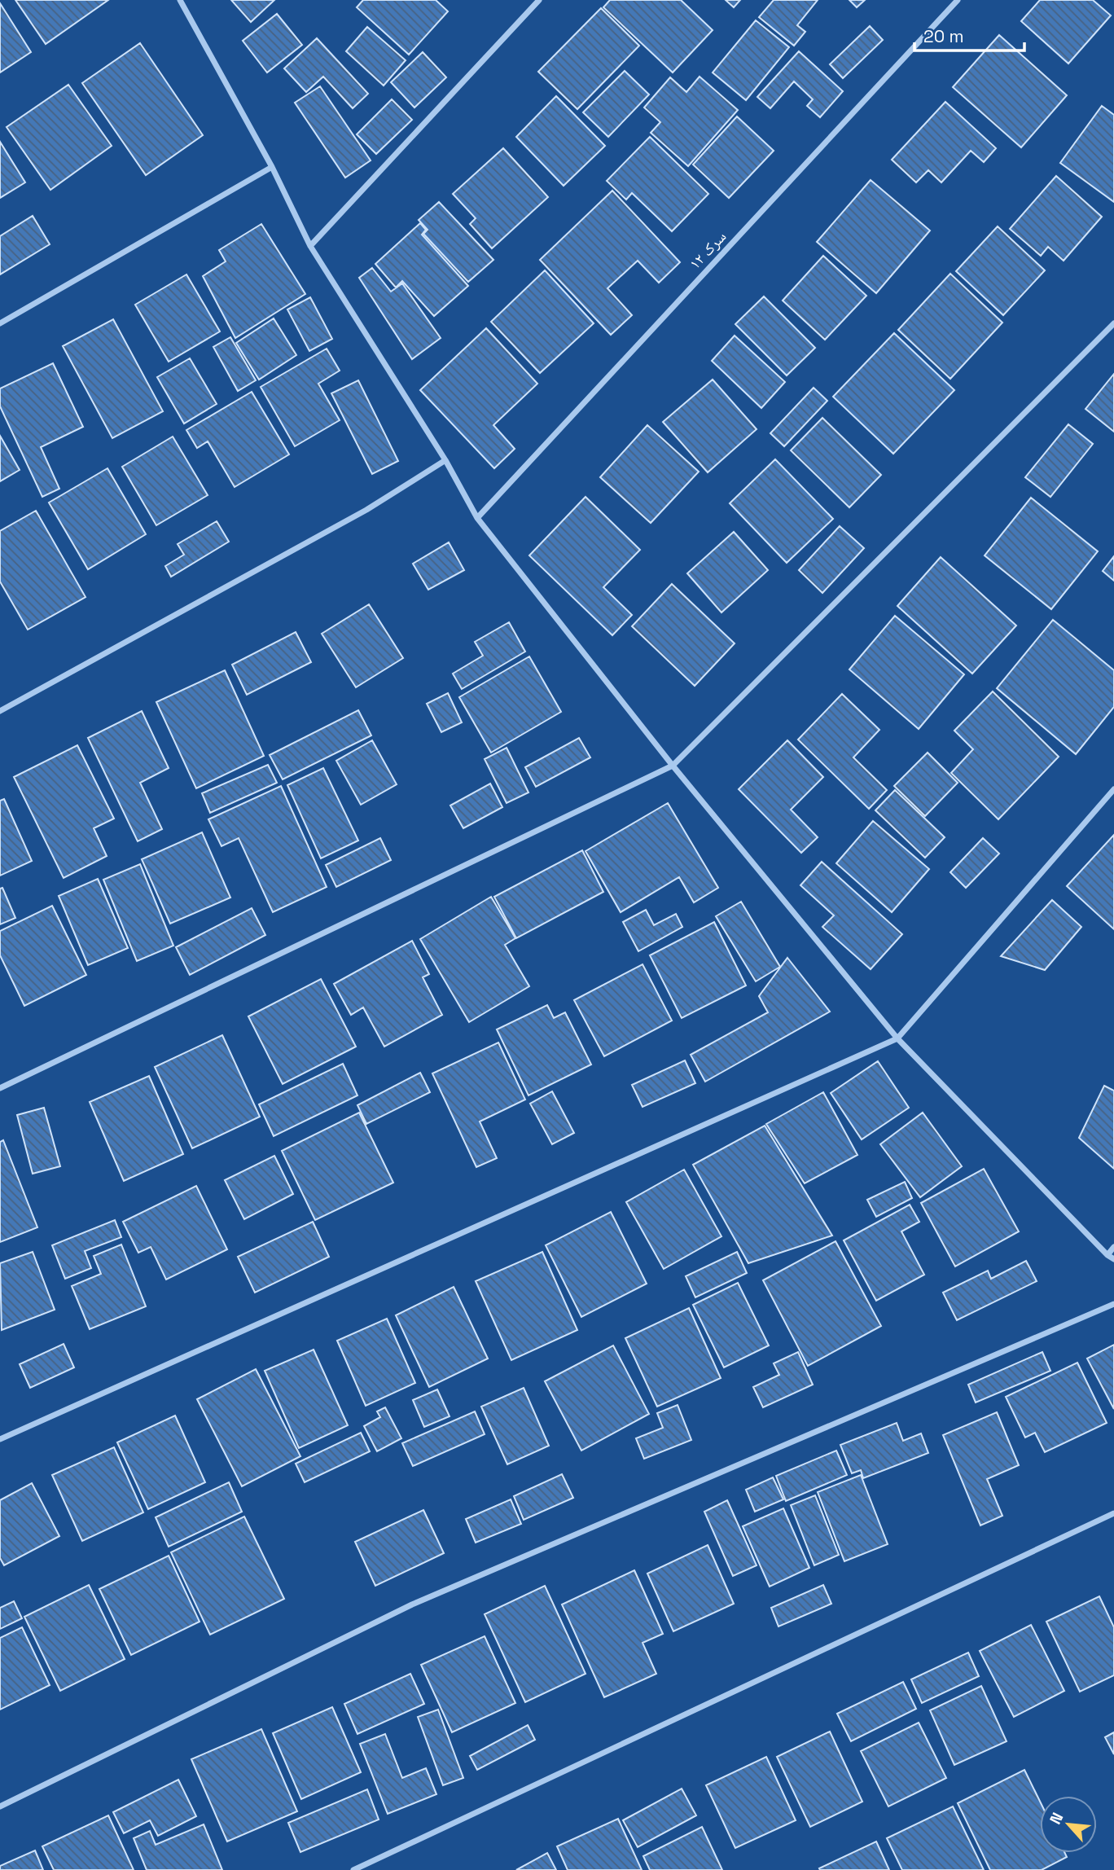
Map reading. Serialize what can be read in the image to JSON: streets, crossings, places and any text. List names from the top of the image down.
{
  "streets": {
    "street": ["سرک ۱۲"]
  },
  "scale_bar": "20 m",
  "north": "top left"
}
